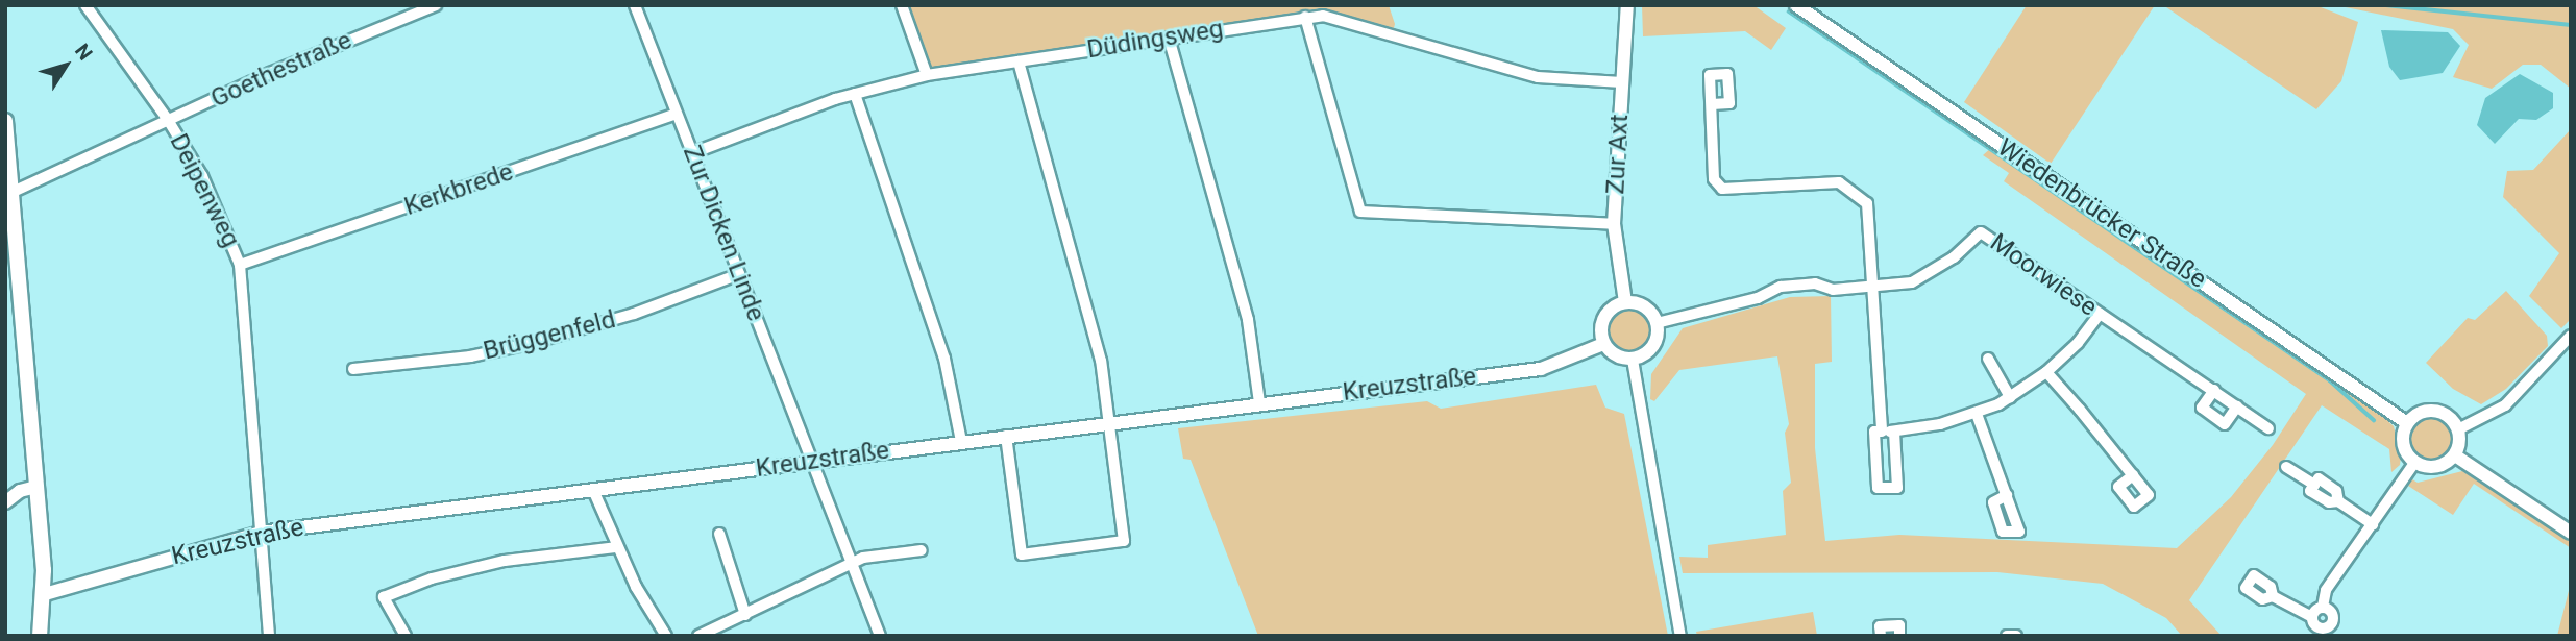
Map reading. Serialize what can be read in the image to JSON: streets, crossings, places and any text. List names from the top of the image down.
{
  "streets": {
    "street": [
      "Düdingsweg",
      "Goethestraße",
      "Zur Axt",
      "Kerkbrede",
      "Deipenweg",
      "Wiedenbrücker Straße",
      "Zur Dicken Linde",
      "Moorwiese",
      "Brüggenfeld",
      "Kreuzstraße"
    ]
  },
  "crossings": [
    ["Düdingsweg", "Zur Axt"],
    ["Düdingsweg", "Zur Dicken Linde"],
    ["Goethestraße", "Deipenweg"],
    ["Zur Axt", "Moorwiese"],
    ["Zur Axt", "Kreuzstraße"],
    ["Kerkbrede", "Deipenweg"],
    ["Kerkbrede", "Zur Dicken Linde"],
    ["Deipenweg", "Kreuzstraße"],
    ["Zur Dicken Linde", "Brüggenfeld"],
    ["Zur Dicken Linde", "Kreuzstraße"],
    ["Moorwiese", "Kreuzstraße"]
  ],
  "north": "top right"
}
